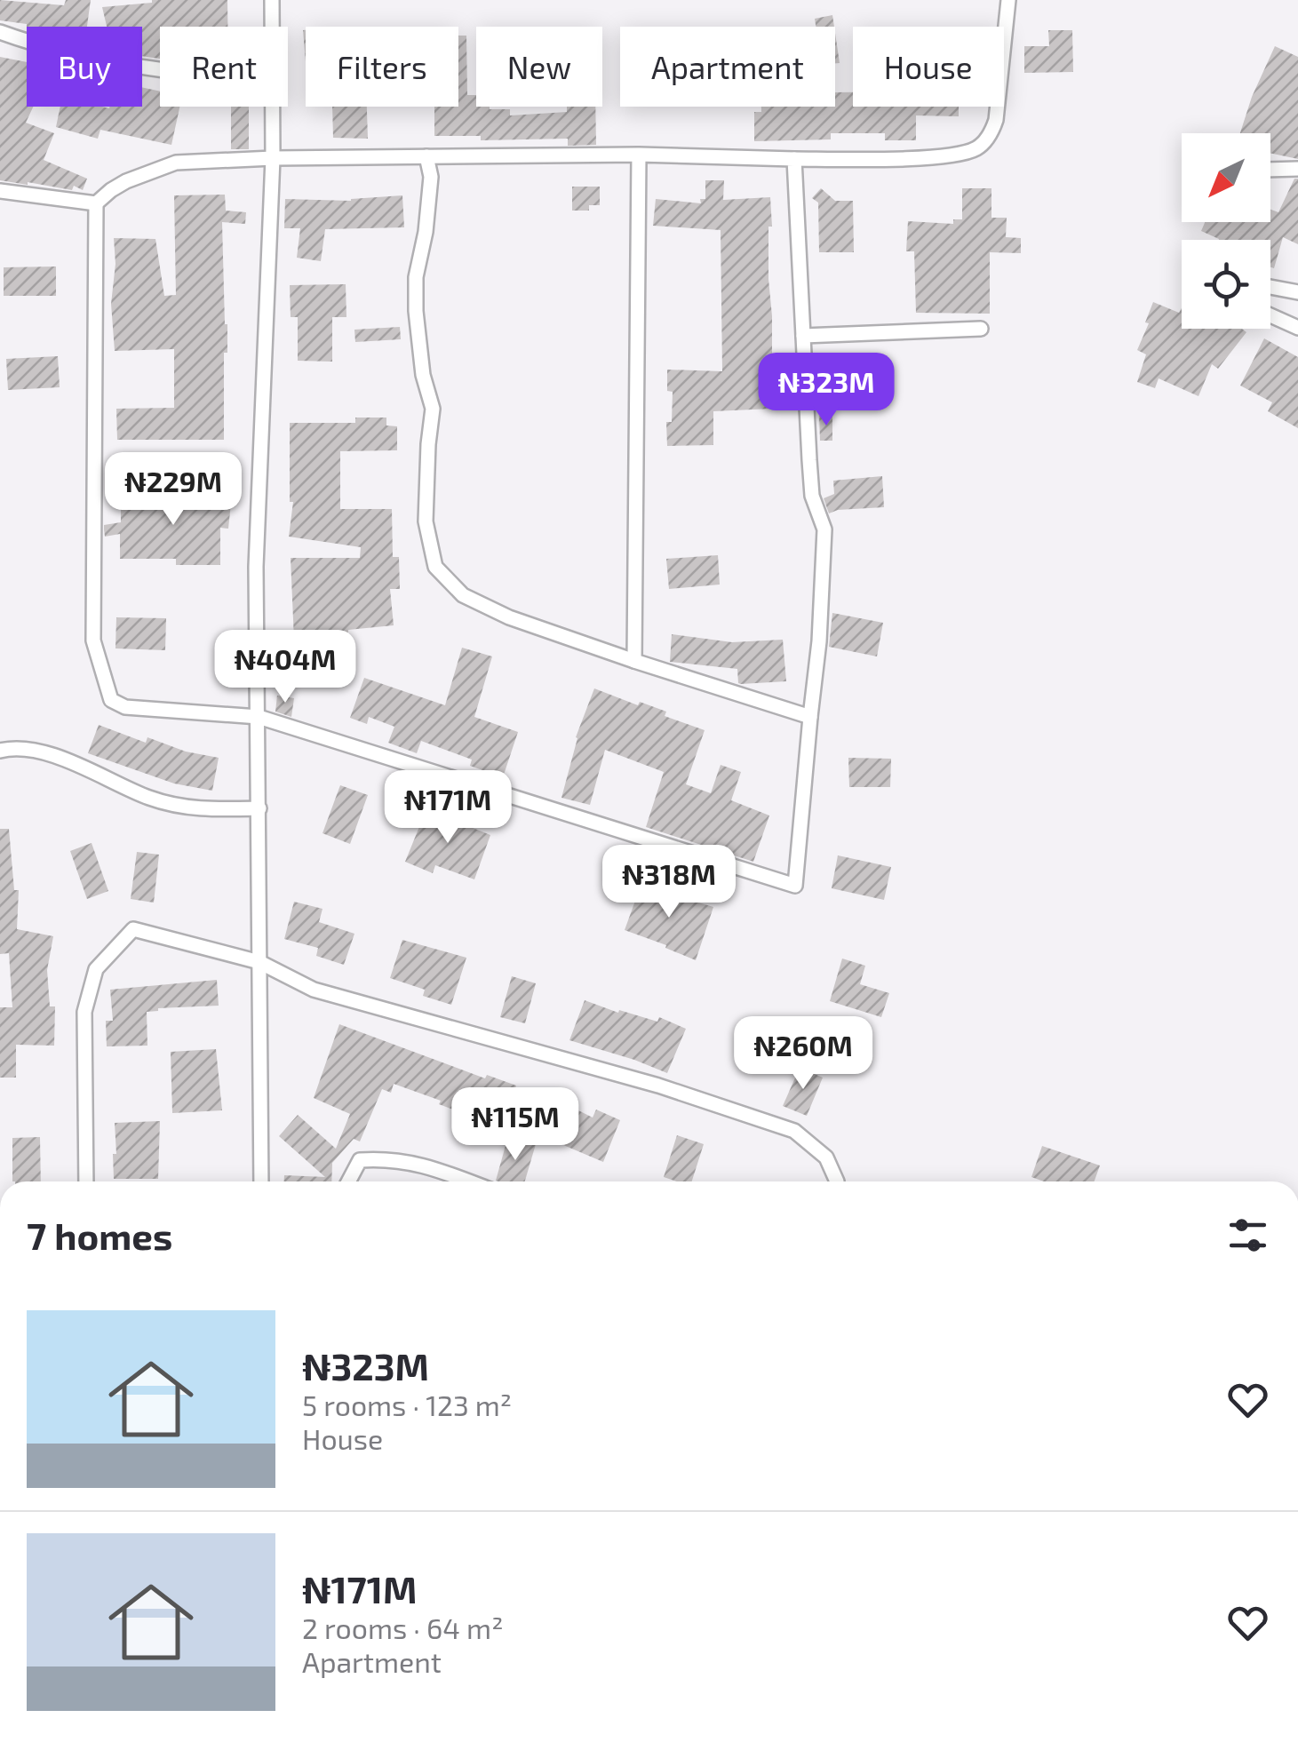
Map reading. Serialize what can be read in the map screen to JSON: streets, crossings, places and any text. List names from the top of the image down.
{
  "north": "bottom left",
  "page": {
    "chip": [
      "Buy",
      "Rent",
      "Filters",
      "New",
      "Apartment",
      "House"
    ],
    "price": [
      "₦323M",
      "₦229M",
      "₦404M",
      "₦171M",
      "₦318M",
      "₦260M",
      "₦115M"
    ],
    "heading": "7 homes",
    "list": [
      {
        "name": "₦323M",
        "note": "5 rooms · 123 m² · House"
      },
      {
        "name": "₦171M",
        "note": "2 rooms · 64 m² · Apartment"
      }
    ]
  }
}
